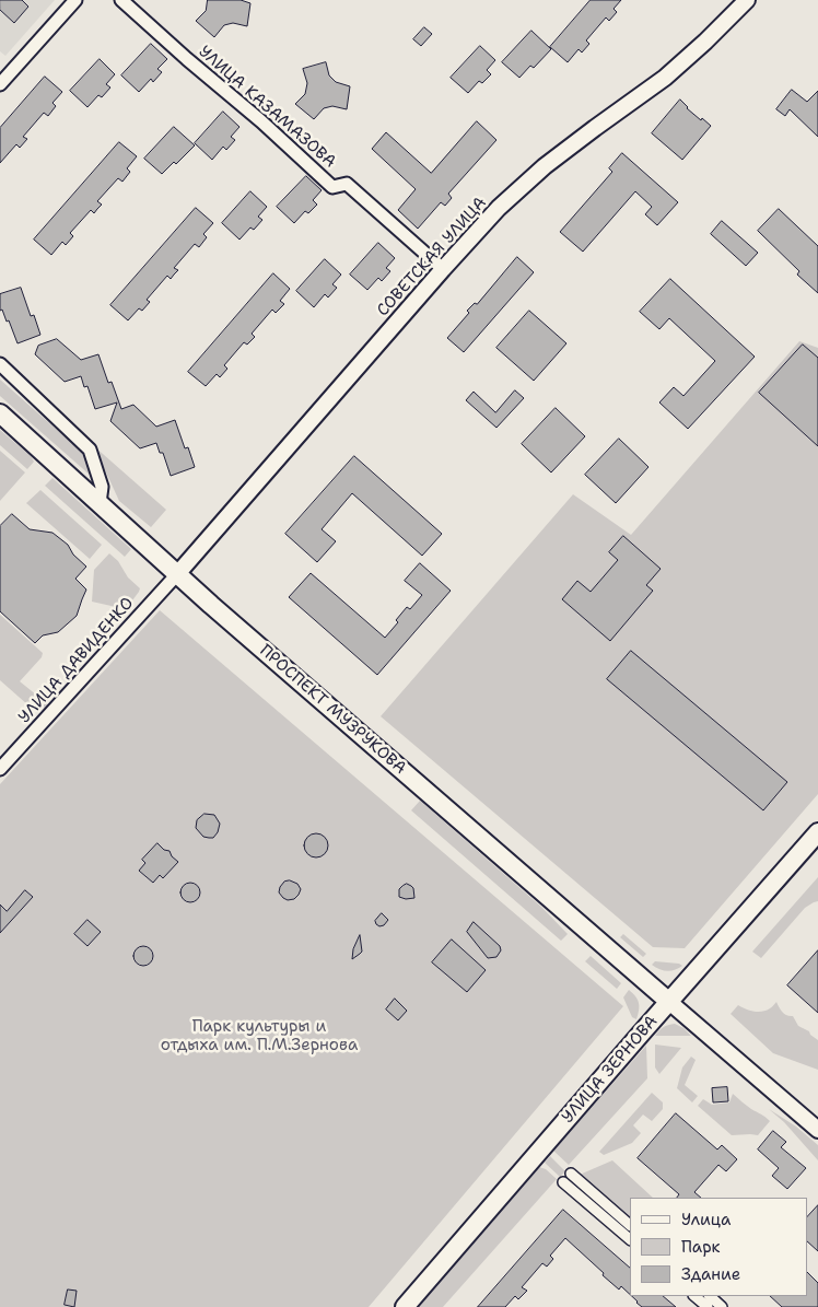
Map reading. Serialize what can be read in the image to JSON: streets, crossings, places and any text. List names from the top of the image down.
{
  "streets": {
    "main road": ["ПРОСПЕКТ МУЗРУКОВА", "УЛИЦА ЗЕРНОВА"],
    "street": ["УЛИЦА КАЗАМАЗОВА", "СОВЕТСКАЯ УЛИЦА", "УЛИЦА ДАВИДЕНКО"]
  },
  "crossings": [
    ["УЛИЦА КАЗАМАЗОВА", "СОВЕТСКАЯ УЛИЦА"],
    ["СОВЕТСКАЯ УЛИЦА", "УЛИЦА ДАВИДЕНКО"],
    ["СОВЕТСКАЯ УЛИЦА", "ПРОСПЕКТ МУЗРУКОВА"],
    ["УЛИЦА ДАВИДЕНКО", "ПРОСПЕКТ МУЗРУКОВА"],
    ["ПРОСПЕКТ МУЗРУКОВА", "УЛИЦА ЗЕРНОВА"]
  ],
  "parks": ["Парк культуры и отдыха им. П.М.Зернова"],
  "legend": ["Улица", "Парк", "Здание"]
}
